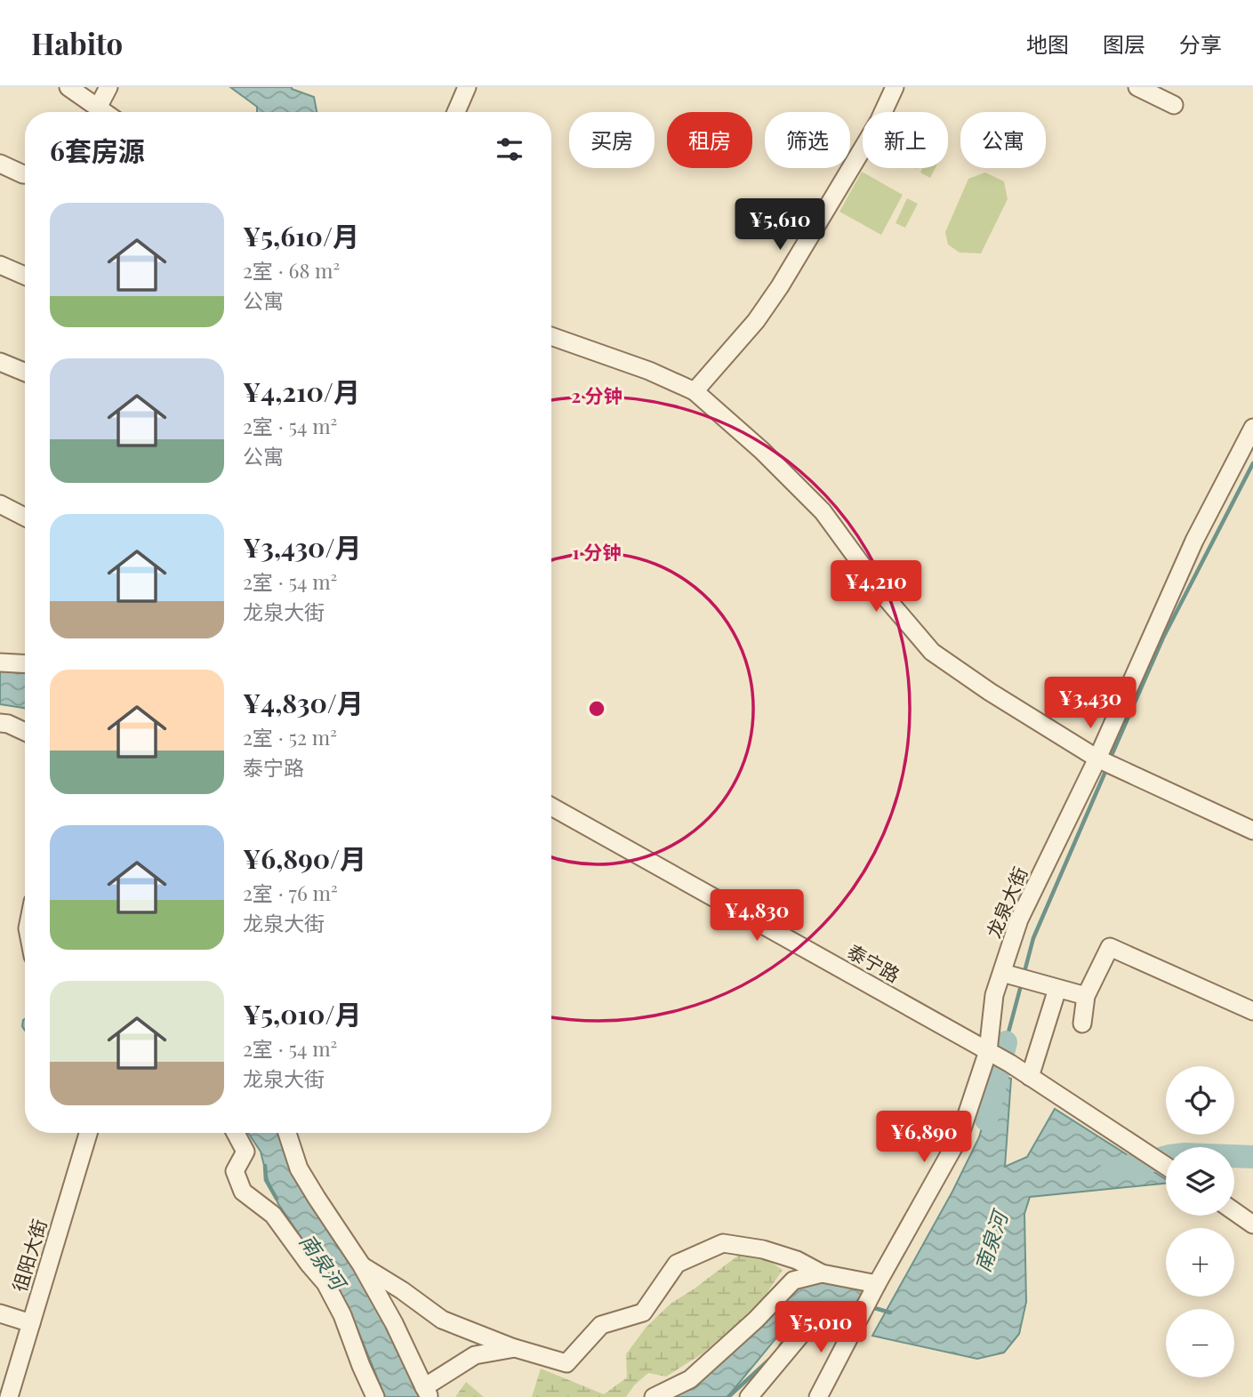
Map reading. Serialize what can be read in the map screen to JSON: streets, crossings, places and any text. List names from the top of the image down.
{
  "streets": {
    "street": ["龙泉大街", "泰宁路", "徂阳大街"]
  },
  "crossings": [
    ["龙泉大街", "泰宁路"]
  ],
  "water": ["南泉河"],
  "page": {
    "header": "Habito",
    "nav": ["地图", "图层", "分享"],
    "chip": [
      "买房",
      "租房",
      "筛选",
      "新上",
      "公寓"
    ],
    "heading": "6套房源",
    "list": [
      {
        "name": "¥5,610/月",
        "note": "2室 · 68 m² · 公寓"
      },
      {
        "name": "¥4,210/月",
        "note": "2室 · 54 m² · 公寓"
      },
      {
        "name": "¥3,430/月",
        "note": "2室 · 54 m² · 龙泉大街"
      },
      {
        "name": "¥4,830/月",
        "note": "2室 · 52 m² · 泰宁路"
      },
      {
        "name": "¥6,890/月",
        "note": "2室 · 76 m² · 龙泉大街"
      },
      {
        "name": "¥5,010/月",
        "note": "2室 · 54 m² · 龙泉大街"
      }
    ],
    "price": [
      "¥5,610",
      "¥4,210",
      "¥3,430",
      "¥4,830",
      "¥6,890",
      "¥5,010"
    ],
    "map_buttons": ["+", "−"]
  },
  "rings": ["2 分钟", "1 分钟"]
}
